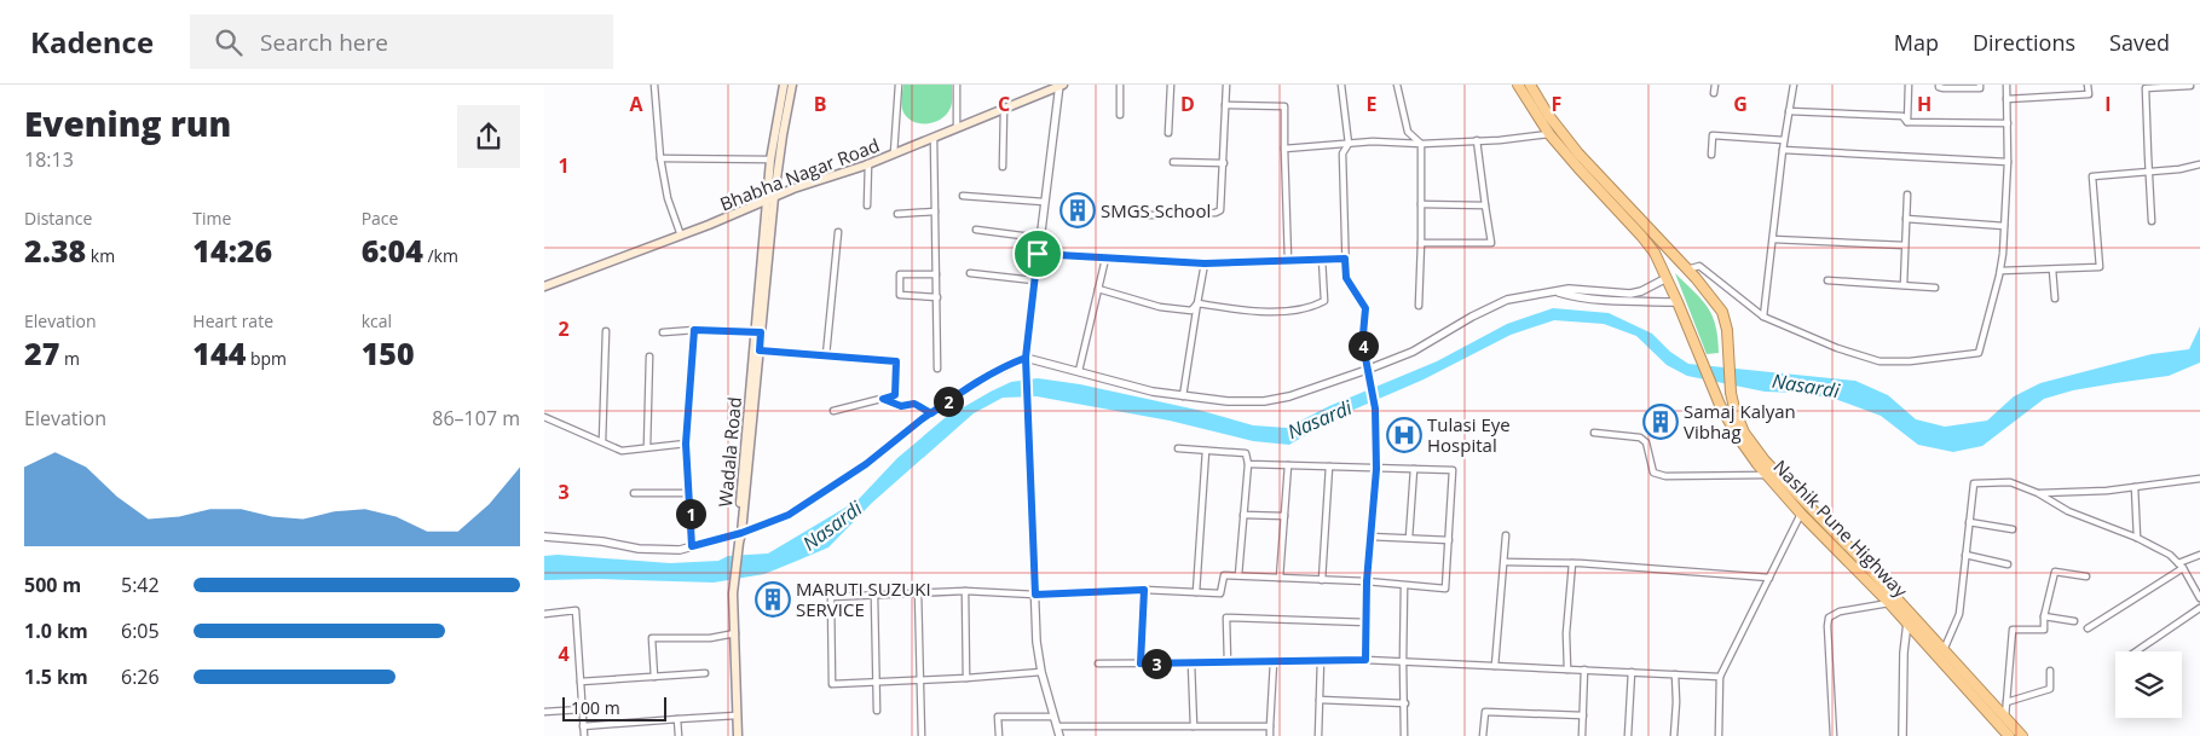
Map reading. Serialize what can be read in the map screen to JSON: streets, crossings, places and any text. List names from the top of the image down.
{
  "streets": {
    "highway": ["Nashik Pune Highway"],
    "main road": ["Bhabha Nagar Road", "Wadala Road"]
  },
  "crossings": [
    ["Bhabha Nagar Road", "Wadala Road"]
  ],
  "water": ["Nasardi"],
  "places": {
    "building": ["SMGS School", "Samaj Kalyan Vibhag", "MARUTI SUZUKI SERVICE"],
    "hospital": ["Tulasi Eye Hospital"]
  },
  "scale_bar": "100 m",
  "page": {
    "header": "Kadence",
    "search": "Search here",
    "nav": ["Map", "Directions", "Saved"],
    "heading": ["Evening run", "18:13"],
    "stats": [
      ["Distance", "2.38 km"],
      ["Time", "14:26"],
      ["Pace", "6:04 /km"],
      ["Elevation", "27 m"],
      ["Heart rate", "144 bpm"],
      ["kcal", "150"]
    ],
    "pins": [
      "4",
      "2",
      "1",
      "3"
    ],
    "chart": ["Elevation", "86–107 m"],
    "list": [
      {
        "name": "500 m",
        "note": "5:42"
      },
      {
        "name": "1.0 km",
        "note": "6:05"
      },
      {
        "name": "1.5 km",
        "note": "6:26"
      }
    ],
    "scale": "100 m"
  },
  "grid": {
    "columns": [
      "A",
      "B",
      "C",
      "D",
      "E",
      "F",
      "G",
      "H",
      "I"
    ],
    "rows": [
      "1",
      "2",
      "3",
      "4"
    ]
  }
}
